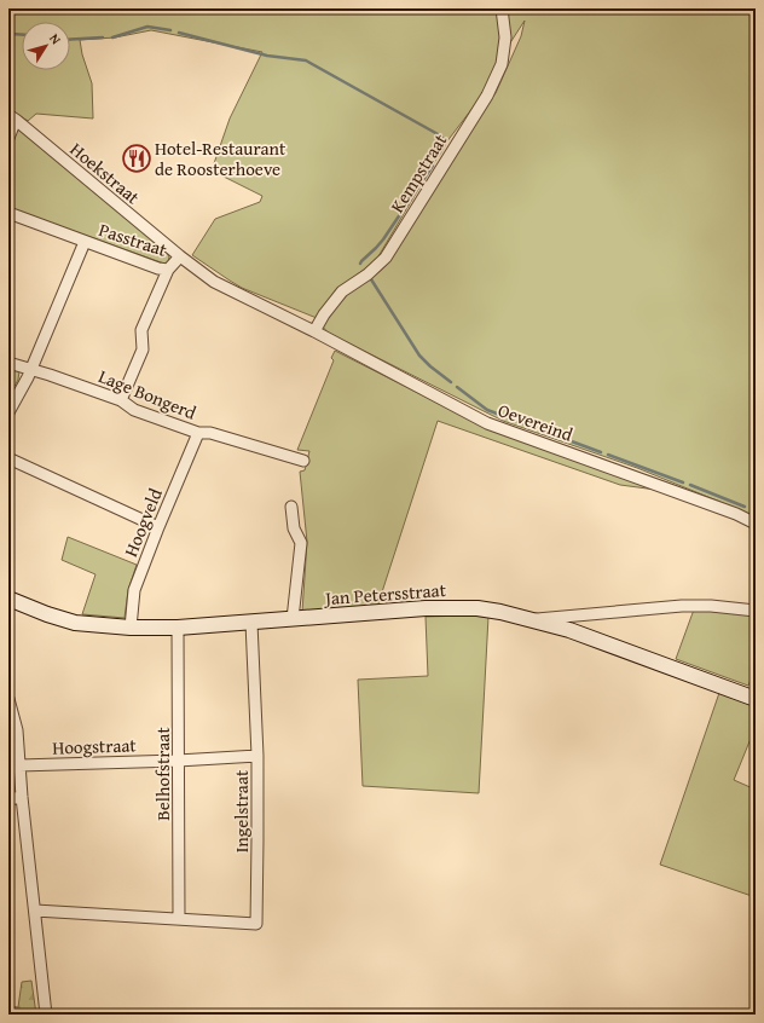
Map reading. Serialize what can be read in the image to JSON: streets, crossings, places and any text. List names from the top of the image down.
{
  "streets": {
    "street": [
      "Hoekstraat",
      "Kempstraat",
      "Passtraat",
      "Lage Bongerd",
      "Oevereind",
      "Hoogveld",
      "Jan Petersstraat",
      "Hoogstraat",
      "Belhofstraat",
      "Ingelstraat"
    ]
  },
  "crossings": [
    ["Hoekstraat", "Passtraat"],
    ["Kempstraat", "Passtraat"],
    ["Kempstraat", "Oevereind"],
    ["Passtraat", "Oevereind"],
    ["Lage Bongerd", "Hoogveld"],
    ["Hoogveld", "Jan Petersstraat"],
    ["Jan Petersstraat", "Belhofstraat"],
    ["Jan Petersstraat", "Ingelstraat"],
    ["Hoogstraat", "Belhofstraat"],
    ["Hoogstraat", "Ingelstraat"],
    ["Belhofstraat", "Ingelstraat"]
  ],
  "places": {
    "restaurant": ["Hotel-Restaurant de Roosterhoeve"]
  },
  "north": "top right"
}
